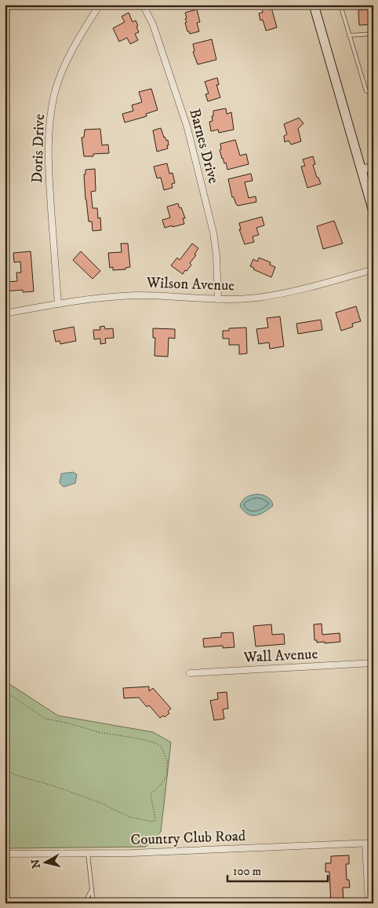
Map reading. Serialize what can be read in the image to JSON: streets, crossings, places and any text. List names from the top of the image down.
{
  "streets": {
    "street": [
      "Barnes Drive",
      "Doris Drive",
      "Wilson Avenue",
      "Wall Avenue",
      "Country Club Road"
    ]
  },
  "crossings": [
    ["Barnes Drive", "Wilson Avenue"],
    ["Doris Drive", "Wilson Avenue"]
  ],
  "scale_bar": "100 m",
  "north": "left"
}
